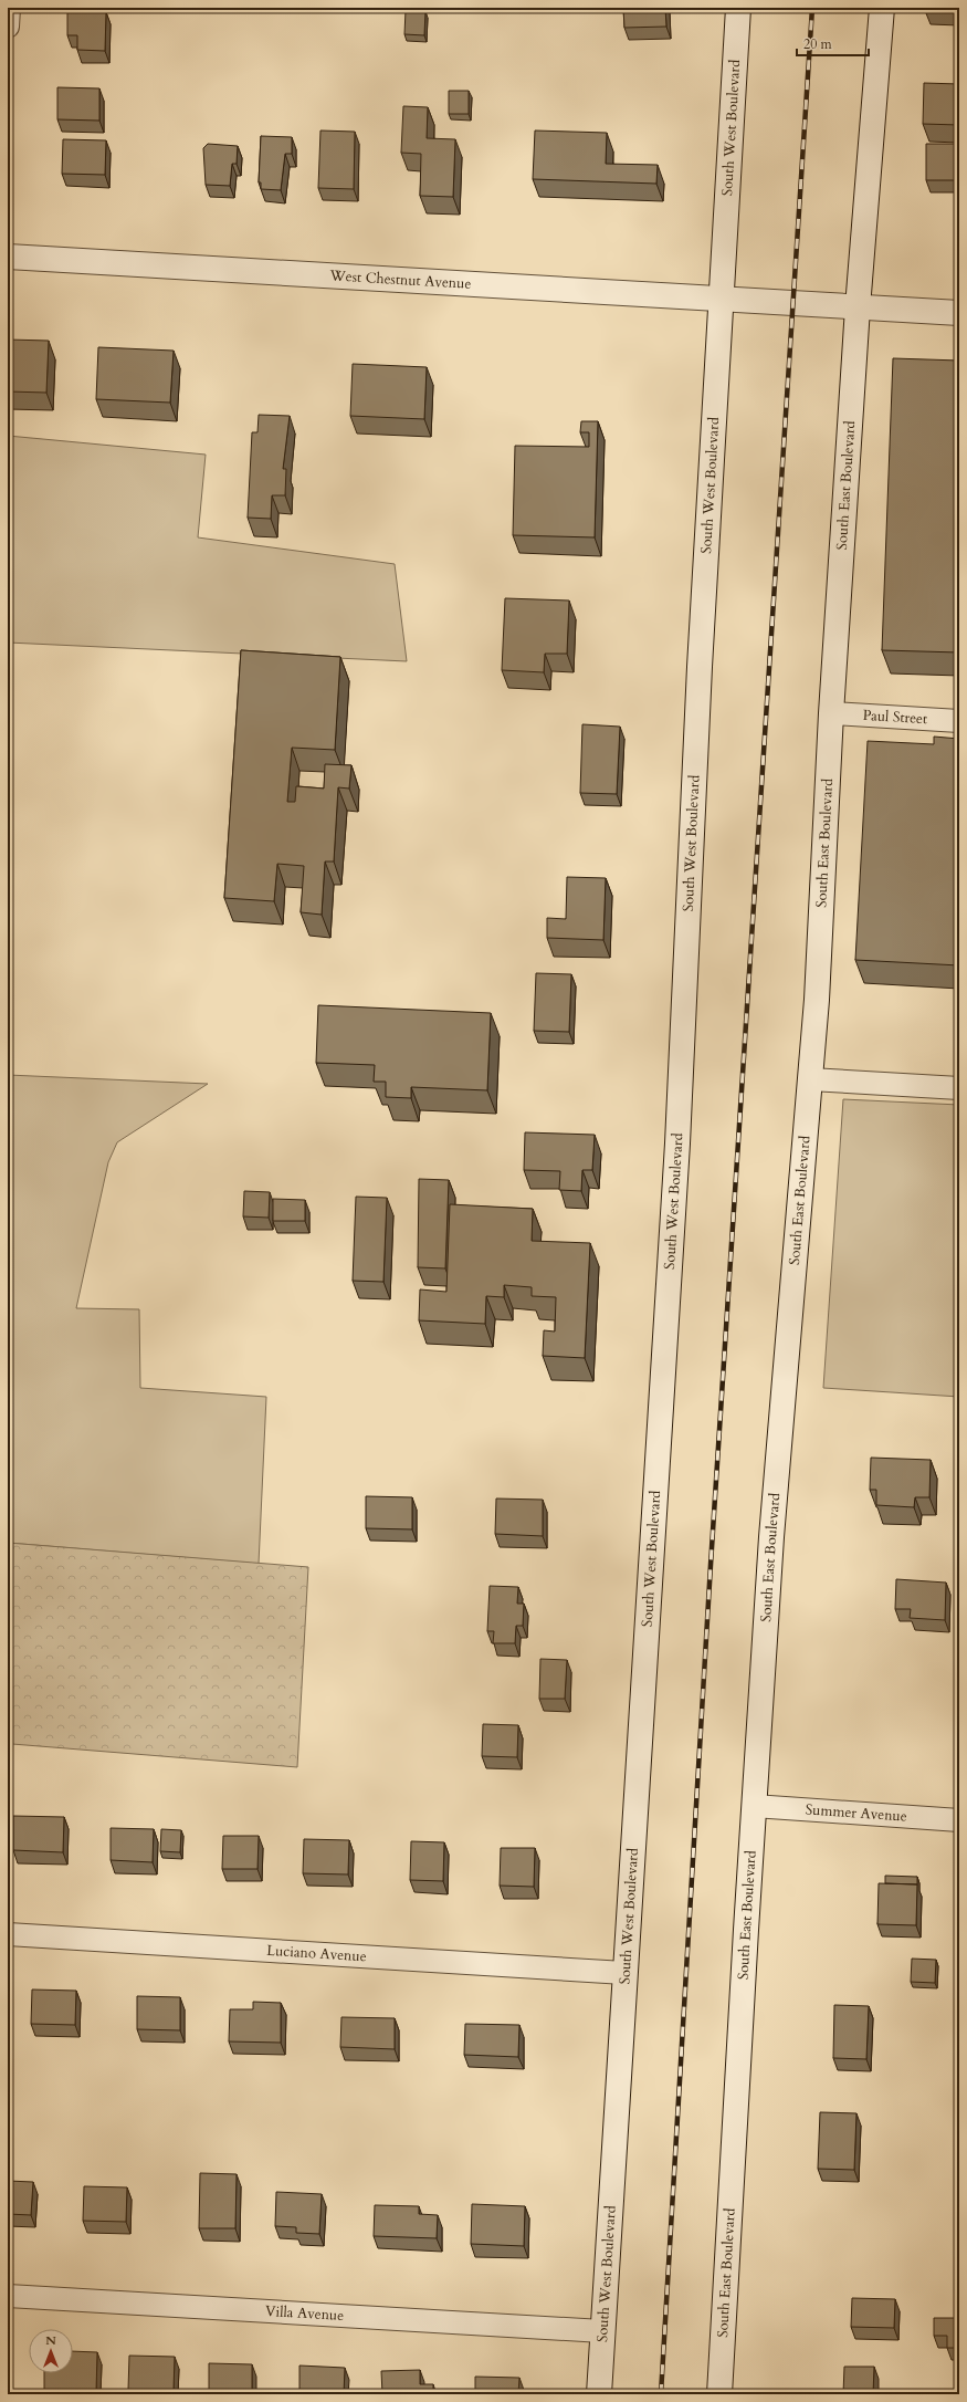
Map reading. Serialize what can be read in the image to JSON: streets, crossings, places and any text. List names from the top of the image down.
{
  "streets": {
    "main road": ["South West Boulevard", "West Chestnut Avenue", "South East Boulevard"],
    "street": [
      "Paul Street",
      "Summer Avenue",
      "Luciano Avenue",
      "Villa Avenue"
    ]
  },
  "crossings": [
    ["South West Boulevard", "West Chestnut Avenue"],
    ["South West Boulevard", "Luciano Avenue"],
    ["South West Boulevard", "Villa Avenue"],
    ["West Chestnut Avenue", "South East Boulevard"],
    ["South East Boulevard", "Paul Street"],
    ["South East Boulevard", "Summer Avenue"]
  ],
  "scale_bar": "20 m",
  "north": "top"
}
